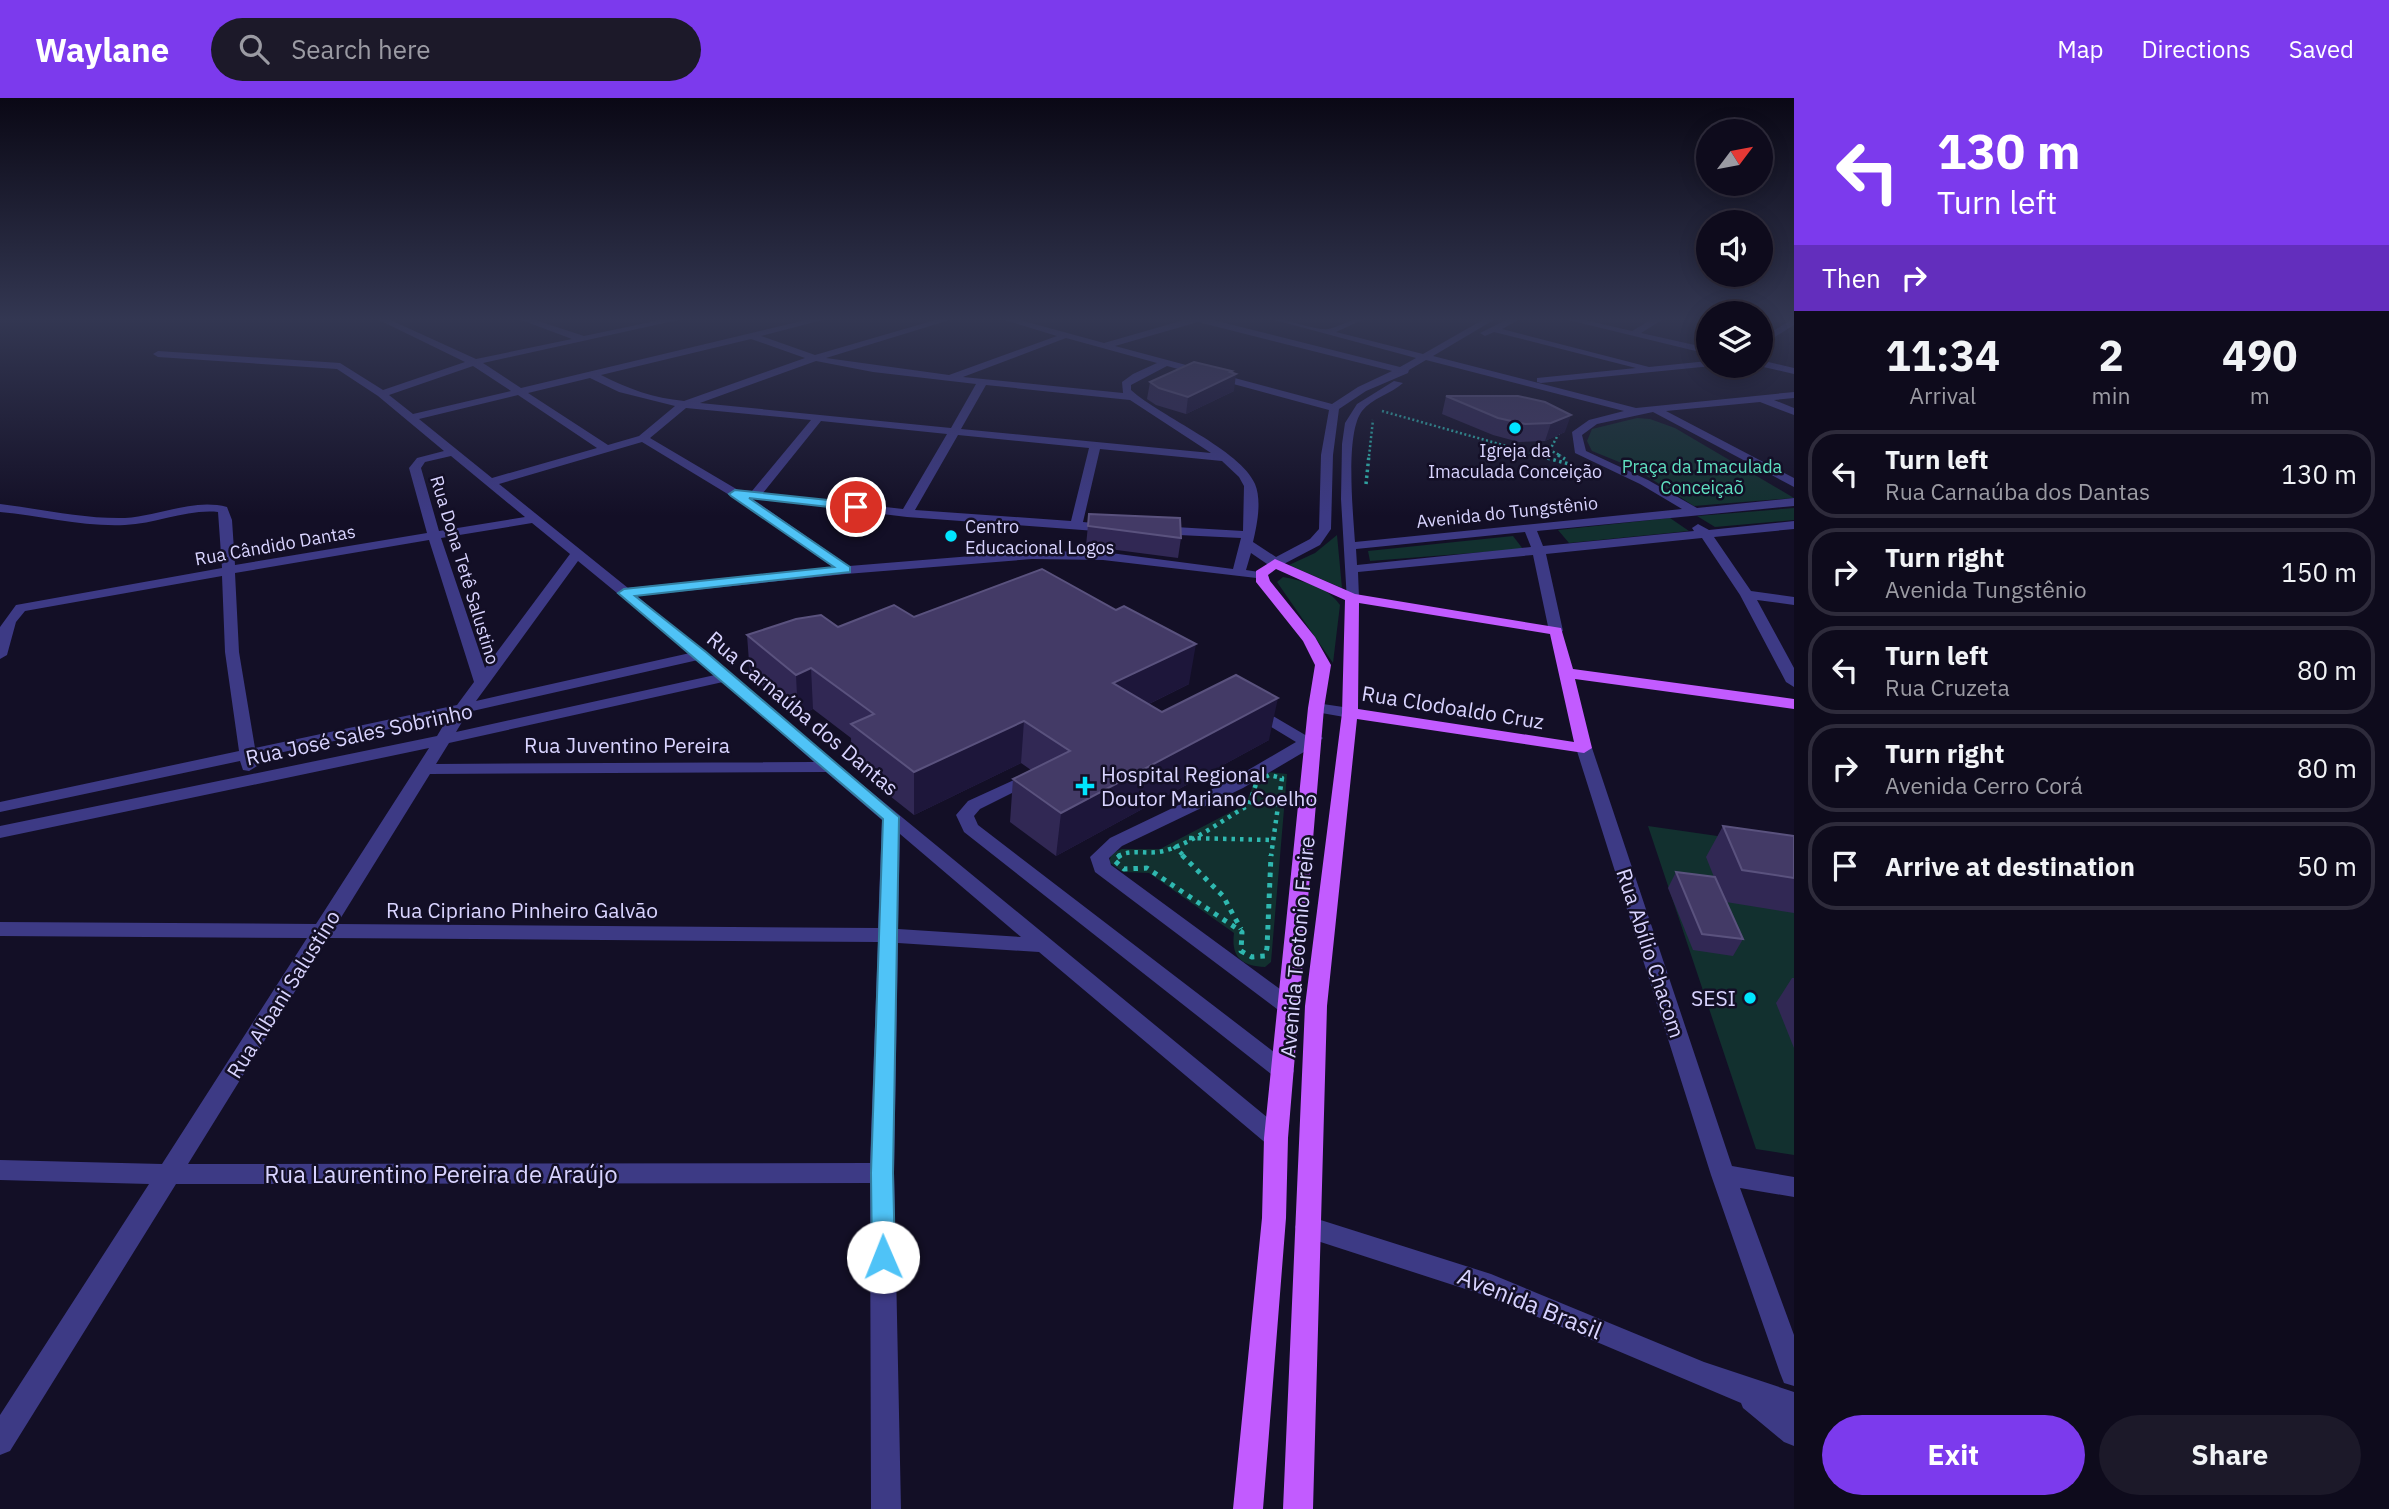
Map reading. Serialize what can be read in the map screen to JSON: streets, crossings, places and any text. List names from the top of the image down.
{
  "streets": {
    "main road": ["Rua Clodoaldo Cruz", "Avenida Teotonio Freire", "Rua Abílio Chacom"],
    "street": [
      "Avenida do Tungstênio",
      "Rua Cândido Dantas",
      "Rua Dona Tetê Salustino",
      "Rua Carnaúba dos Dantas",
      "Rua José Sales Sobrinho",
      "Rua Juventino Pereira",
      "Rua Cipriano Pinheiro Galvão",
      "Rua Albani Salustino",
      "Rua Laurentino Pereira de Araújo",
      "Avenida Brasil"
    ]
  },
  "crossings": [
    ["Avenida do Tungstênio", "Avenida Teotonio Freire"],
    ["Avenida do Tungstênio", "Rua Abílio Chacom"],
    ["Rua Cândido Dantas", "Rua Dona Tetê Salustino"],
    ["Rua Cândido Dantas", "Rua Carnaúba dos Dantas"],
    ["Rua Dona Tetê Salustino", "Rua Carnaúba dos Dantas"],
    ["Rua Dona Tetê Salustino", "Rua Albani Salustino"],
    ["Rua Clodoaldo Cruz", "Avenida Teotonio Freire"],
    ["Rua Clodoaldo Cruz", "Rua Abílio Chacom"],
    ["Rua Carnaúba dos Dantas", "Rua José Sales Sobrinho"],
    ["Rua Carnaúba dos Dantas", "Rua Juventino Pereira"],
    ["Rua Carnaúba dos Dantas", "Rua Cipriano Pinheiro Galvão"],
    ["Rua Carnaúba dos Dantas", "Avenida Teotonio Freire"],
    ["Rua Carnaúba dos Dantas", "Rua Albani Salustino"],
    ["Rua José Sales Sobrinho", "Rua Albani Salustino"],
    ["Rua Juventino Pereira", "Rua Albani Salustino"],
    ["Rua Cipriano Pinheiro Galvão", "Rua Albani Salustino"],
    ["Avenida Teotonio Freire", "Avenida Brasil"],
    ["Rua Albani Salustino", "Rua Laurentino Pereira de Araújo"]
  ],
  "parks": ["Praça da Imaculada Conceiçaõ"],
  "places": {
    "other": ["Igreja da Imaculada Conceição", "Centro Educacional Logos", "SESI"],
    "health": ["Hospital Regional Doutor Mariano Coelho"]
  },
  "north": "top right",
  "page": {
    "header": "Waylane",
    "search": "Search here",
    "nav": ["Map", "Directions", "Saved"],
    "turn": ["130 m", "Turn left"],
    "then": "Then",
    "eta": [
      "11:34",
      "Arrival",
      "2",
      "min",
      "490",
      "m"
    ],
    "list": [
      {
        "name": "Turn left",
        "note": "Rua Carnaúba dos Dantas",
        "value": "130 m"
      },
      {
        "name": "Turn right",
        "note": "Avenida Tungstênio",
        "value": "150 m"
      },
      {
        "name": "Turn left",
        "note": "Rua Cruzeta",
        "value": "80 m"
      },
      {
        "name": "Turn right",
        "note": "Avenida Cerro Corá",
        "value": "80 m"
      },
      {
        "name": "Arrive at destination",
        "value": "50 m"
      }
    ],
    "buttons": ["Exit", "Share"]
  }
}
